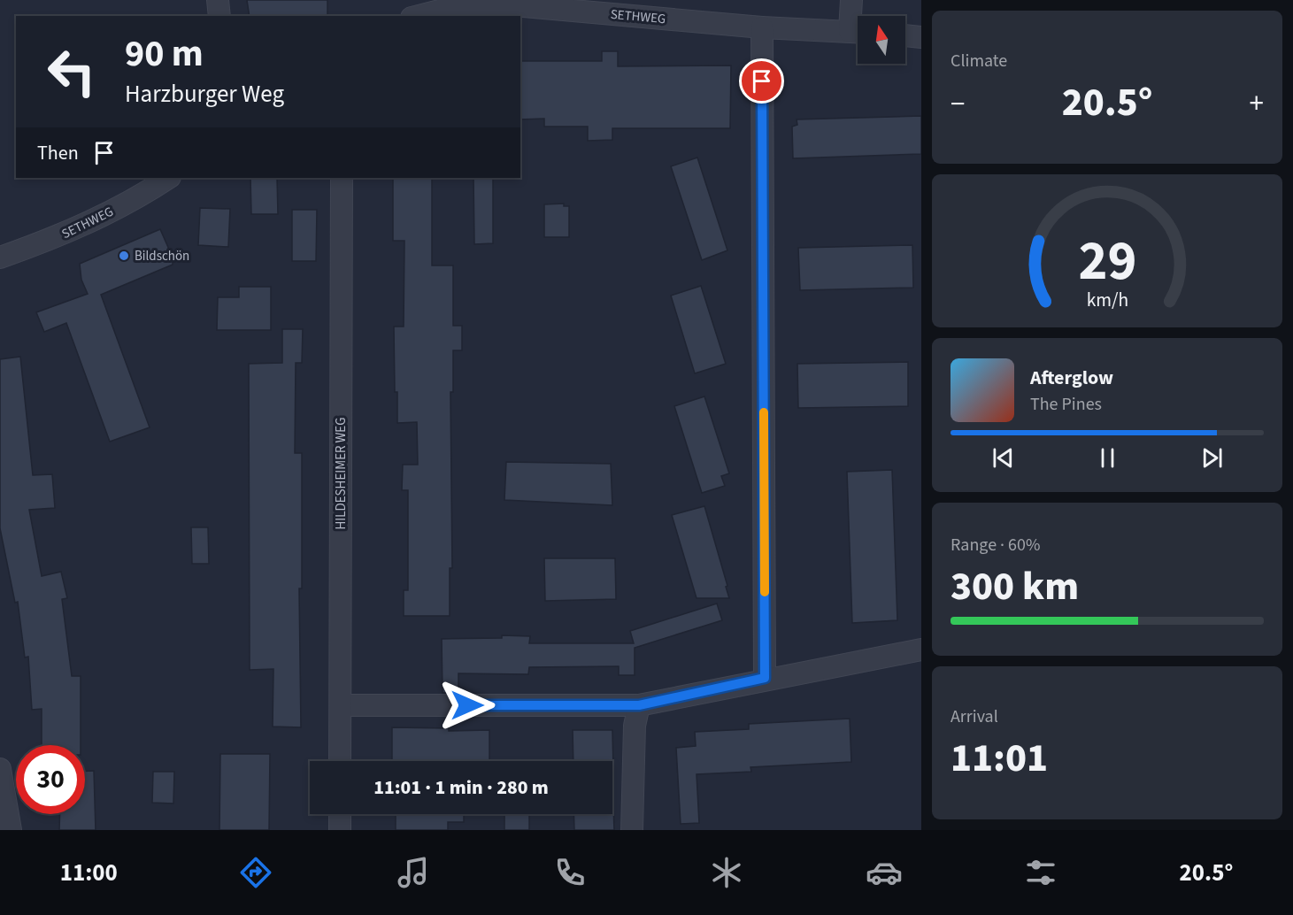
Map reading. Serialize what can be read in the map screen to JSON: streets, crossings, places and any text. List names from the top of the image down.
{
  "streets": {
    "street": ["SETHWEG", "HILDESHEIMER WEG"]
  },
  "places": ["Bildschön"],
  "north": "top",
  "page": {
    "tile": [
      "Climate",
      ["Range · 60%", "300 km"],
      ["Arrival", "11:01"]
    ],
    "turn": ["90 m", "Harzburger Weg"],
    "heat": ["−", "20.5°", "+"],
    "then": "Then",
    "song": ["Afterglow", "The Pines"],
    "limit": "30",
    "trip": "11:01 · 1 min · 280 m",
    "tabs": ["11:00", "20.5°"],
    "gauge": ["29", "km/h"]
  }
}
